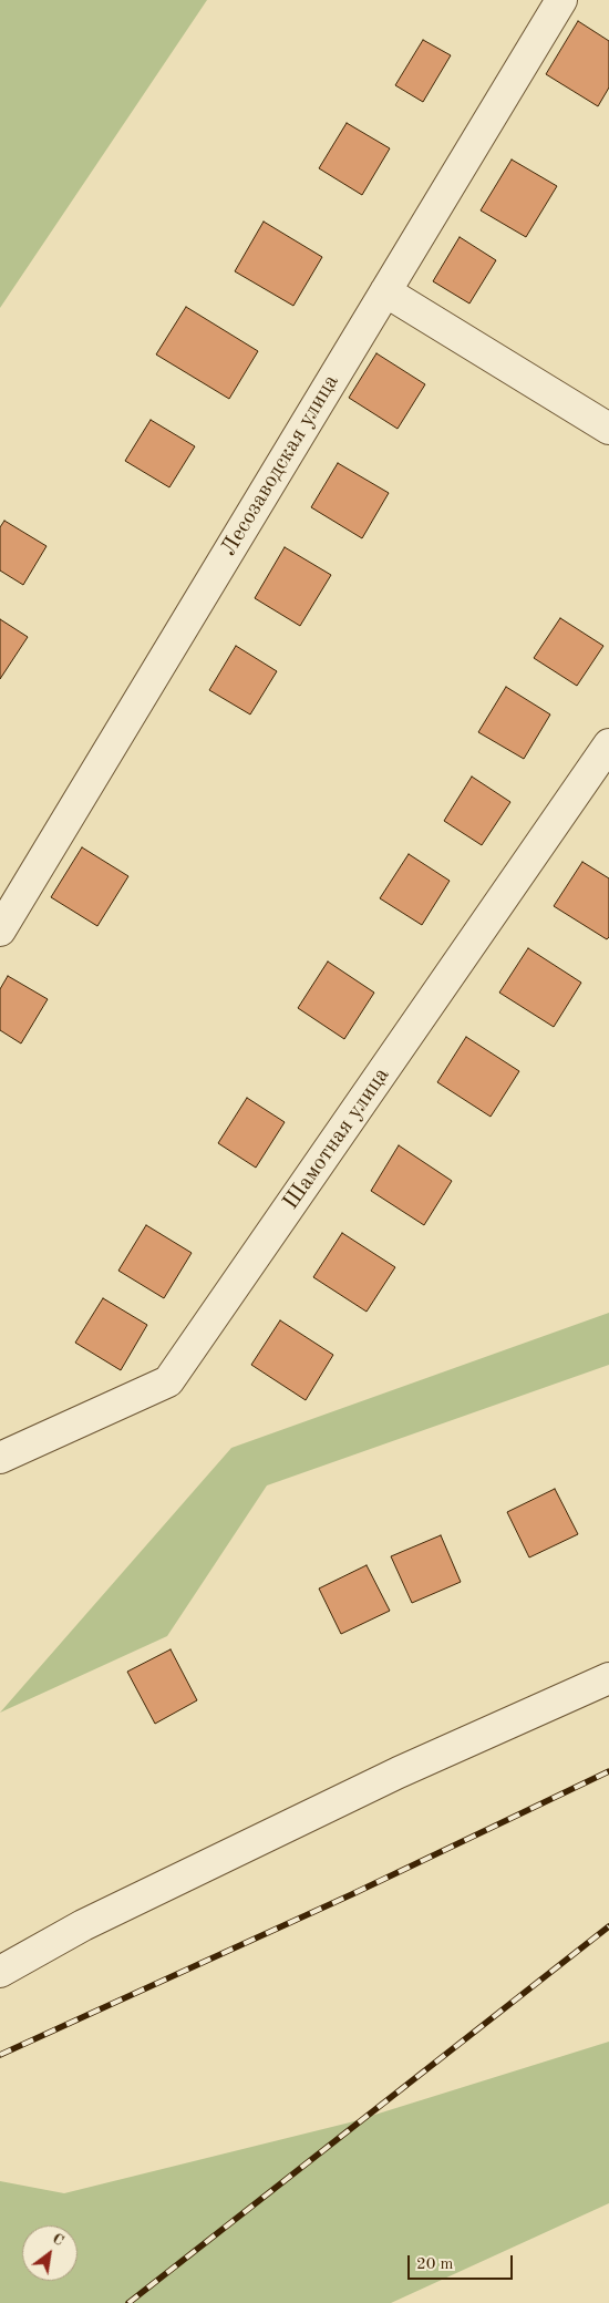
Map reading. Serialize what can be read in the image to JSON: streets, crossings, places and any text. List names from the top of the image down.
{
  "streets": {
    "street": ["Лесозаводская улица", "Шамотная улица"]
  },
  "scale_bar": "20 m",
  "north": "top right"
}
